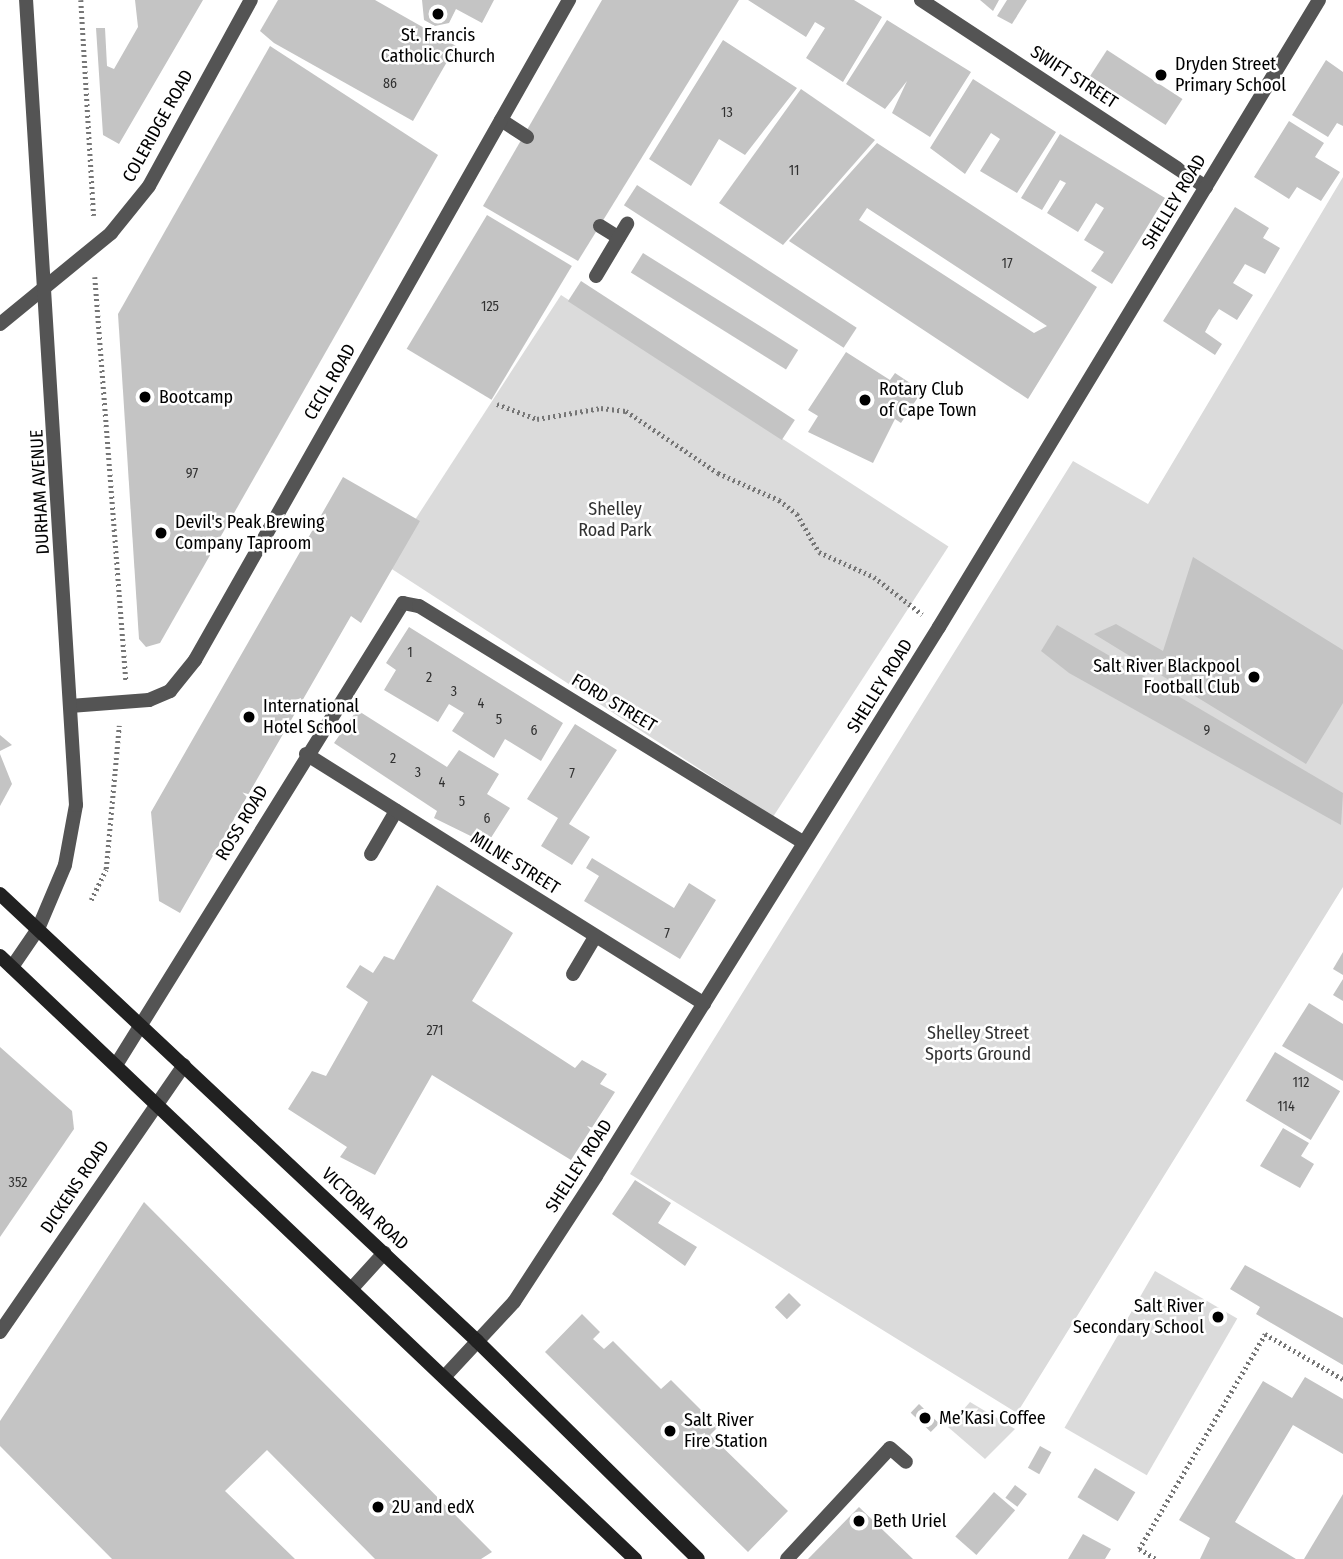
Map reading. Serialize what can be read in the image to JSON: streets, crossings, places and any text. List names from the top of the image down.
{
  "streets": {
    "main road": ["VICTORIA ROAD"],
    "street": [
      "SWIFT STREET",
      "COLERIDGE ROAD",
      "SHELLEY ROAD",
      "CECIL ROAD",
      "DURHAM AVENUE",
      "FORD STREET",
      "ROSS ROAD",
      "MILNE STREET",
      "DICKENS ROAD"
    ]
  },
  "crossings": [
    ["SWIFT STREET", "SHELLEY ROAD"],
    ["COLERIDGE ROAD", "DURHAM AVENUE"],
    ["SHELLEY ROAD", "FORD STREET"],
    ["SHELLEY ROAD", "MILNE STREET"],
    ["SHELLEY ROAD", "VICTORIA ROAD"],
    ["CECIL ROAD", "DURHAM AVENUE"],
    ["DURHAM AVENUE", "VICTORIA ROAD"],
    ["FORD STREET", "ROSS ROAD"],
    ["ROSS ROAD", "MILNE STREET"],
    ["ROSS ROAD", "VICTORIA ROAD"],
    ["DICKENS ROAD", "VICTORIA ROAD"]
  ],
  "parks": ["Shelley Road Park", "Shelley Street Sports Ground"],
  "places": [
    "St. Francis Catholic Church",
    "Dryden Street Primary School",
    "Bootcamp",
    "Rotary Club of Cape Town",
    "Devil's Peak Brewing Company Taproom",
    "Salt River Blackpool Football Club",
    "International Hotel School",
    "Salt River Secondary School",
    "Me’Kasi Coffee",
    "Salt River Fire Station",
    "2U and edX",
    "Beth Uriel"
  ],
  "house_numbers": [
    "86",
    "13",
    "11",
    "17",
    "125",
    "97",
    "1",
    "2",
    "3",
    "4",
    "5",
    "6",
    "9",
    "2",
    "3",
    "7",
    "4",
    "5",
    "6",
    "7",
    "271",
    "112",
    "114",
    "352"
  ]
}
